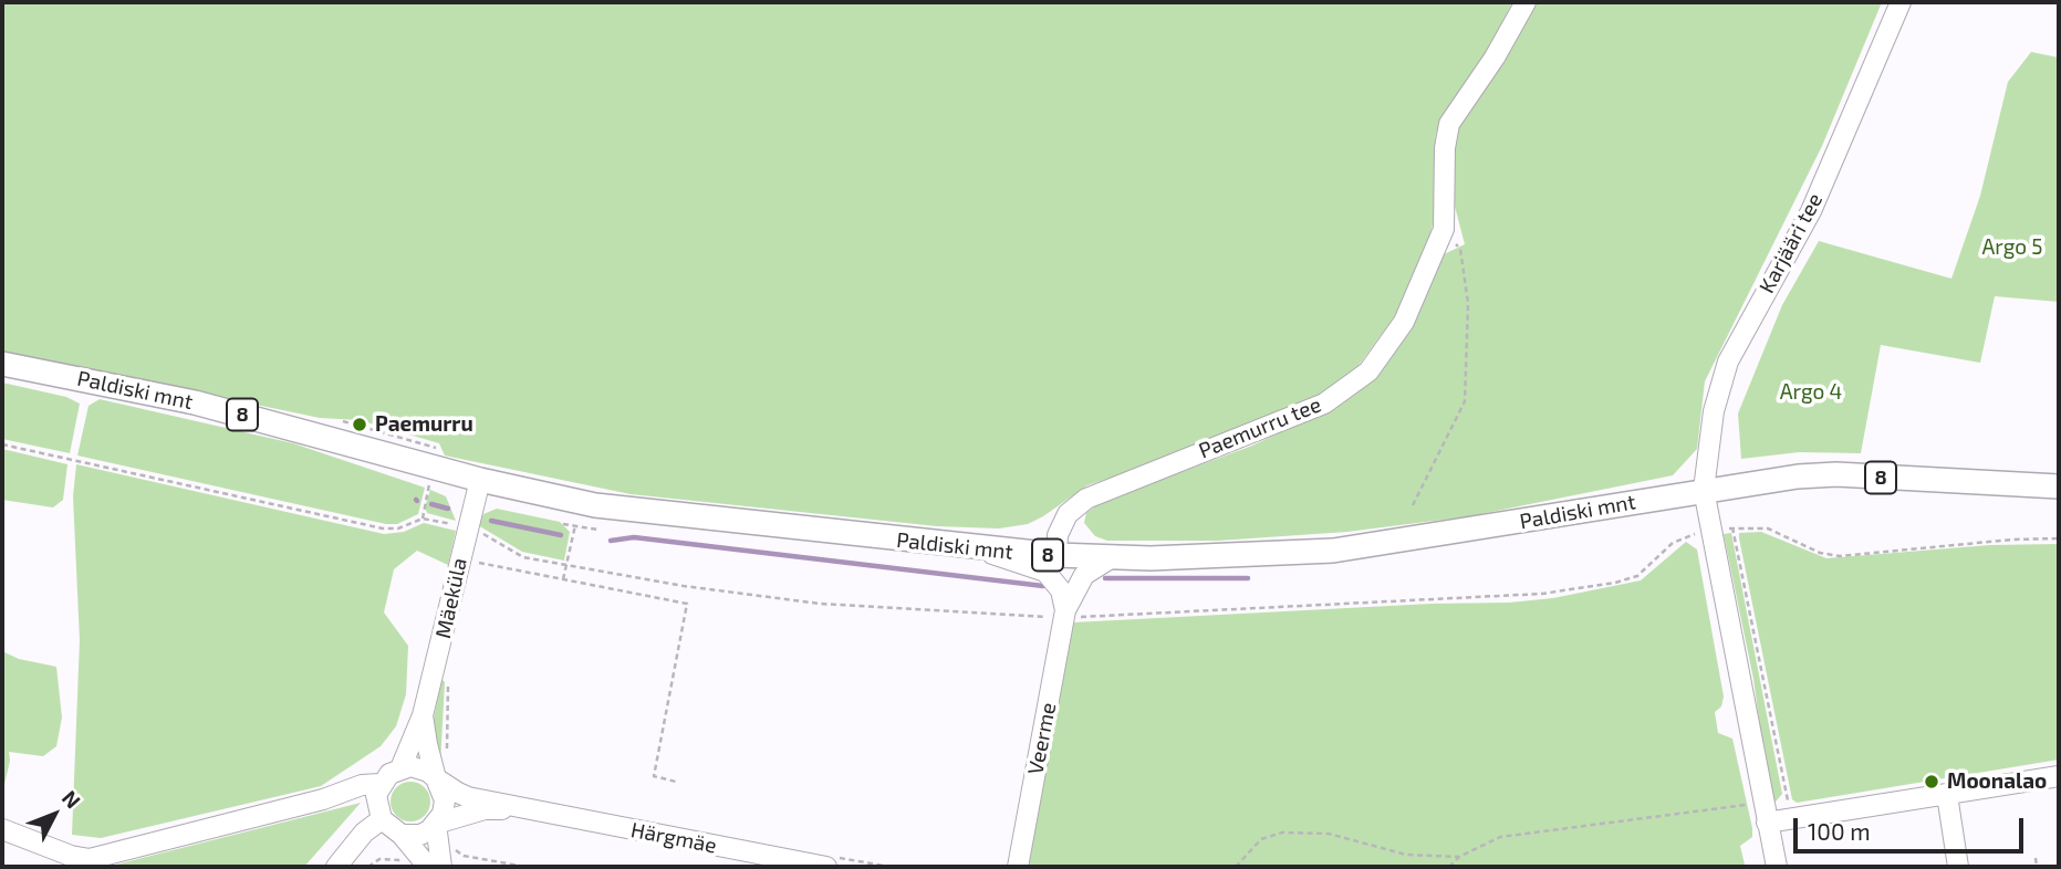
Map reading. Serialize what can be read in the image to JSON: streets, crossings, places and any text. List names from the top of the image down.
{
  "streets": {
    "main road": ["Paldiski mnt", "8"],
    "street": [
      "Karjääri tee",
      "Paemurru tee",
      "Mäeküla",
      "Veerme",
      "Härgmäe"
    ]
  },
  "crossings": [
    ["Karjääri tee", "Paldiski mnt"],
    ["Paldiski mnt", "Paemurru tee"],
    ["Paldiski mnt", "Mäeküla"],
    ["Paldiski mnt", "Veerme"],
    ["Mäeküla", "Härgmäe"]
  ],
  "parks": ["Argo 5", "Argo 4"],
  "places": ["Paemurru", "Moonalao"],
  "scale_bar": "100 m",
  "north": "top right"
}
